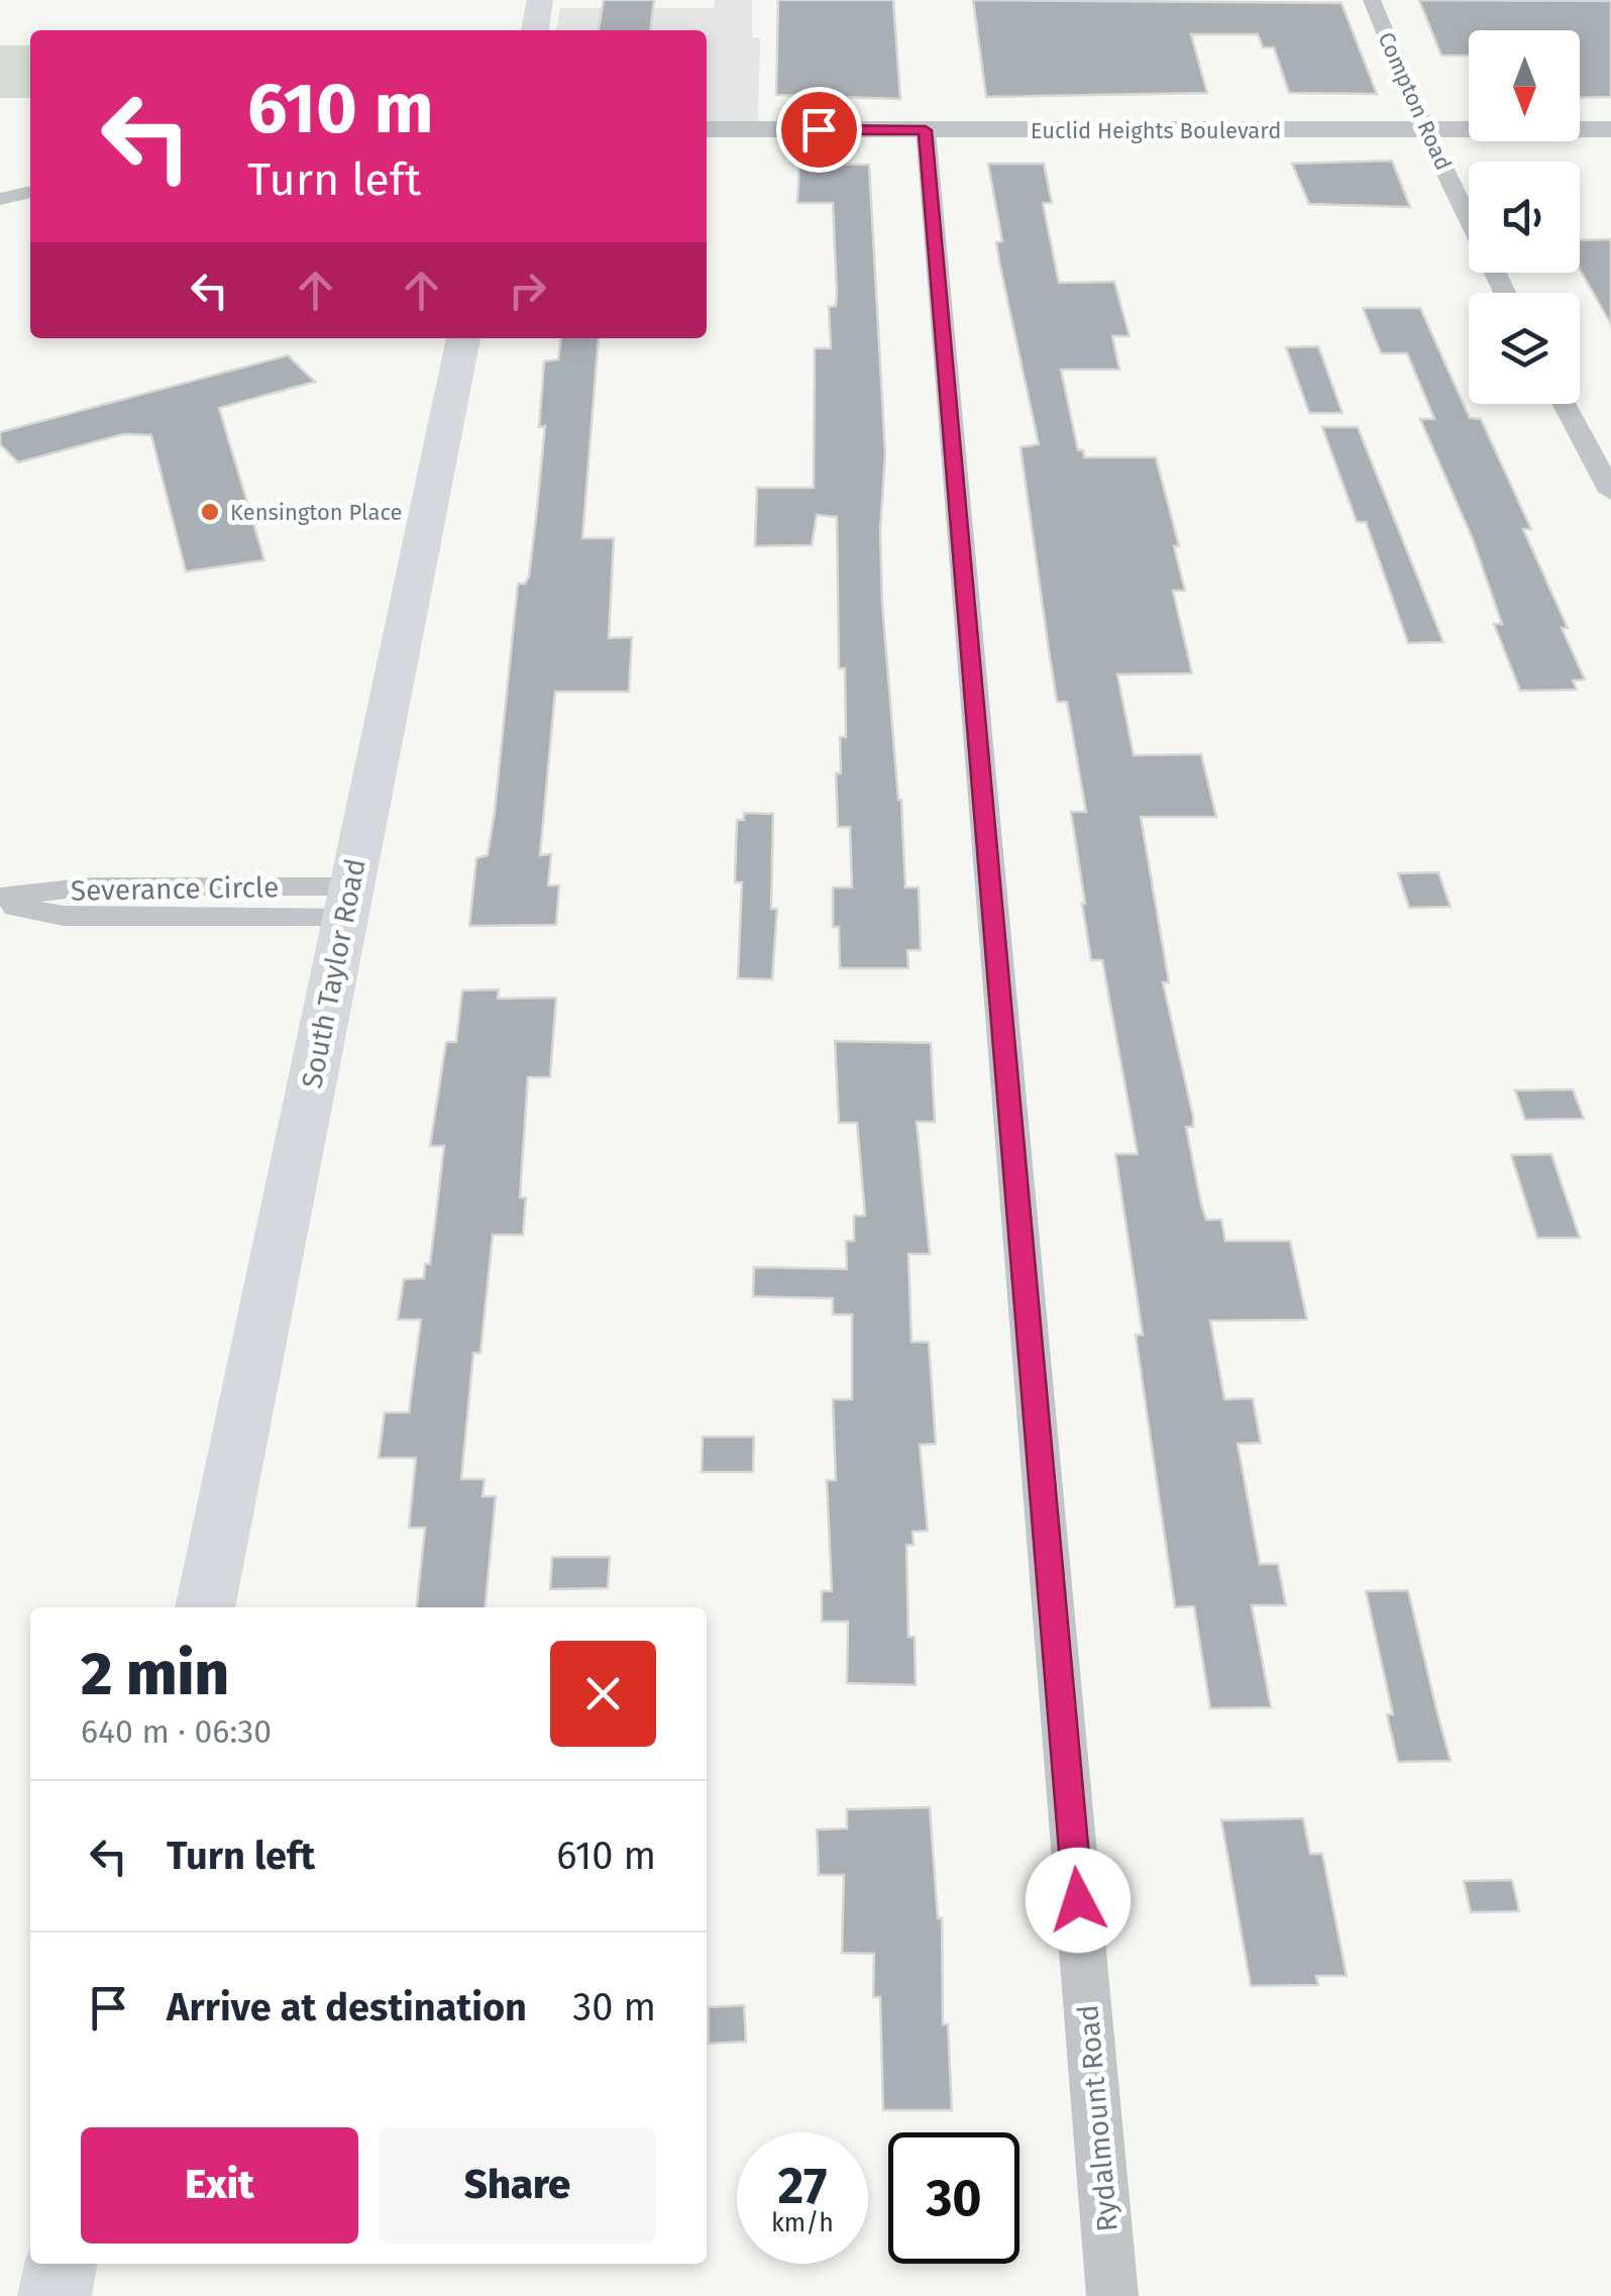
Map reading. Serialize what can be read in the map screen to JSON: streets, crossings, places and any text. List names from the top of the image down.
{
  "streets": {
    "main road": ["South Taylor Road"],
    "street": [
      "Compton Road",
      "Euclid Heights Boulevard",
      "Severance Circle",
      "Rydalmount Road"
    ]
  },
  "crossings": [
    ["Compton Road", "Euclid Heights Boulevard"],
    ["Euclid Heights Boulevard", "Rydalmount Road"],
    ["Severance Circle", "South Taylor Road"]
  ],
  "places": ["Kensington Place"],
  "north": "bottom",
  "page": {
    "turn": ["610 m", "Turn left"],
    "heading": ["2 min", "640 m · 06:30"],
    "list": [
      {
        "name": "Turn left",
        "value": "610 m"
      },
      {
        "name": "Arrive at destination",
        "value": "30 m"
      }
    ],
    "buttons": ["Exit", "Share"],
    "speed": "27 km/h",
    "limit": "30"
  }
}
